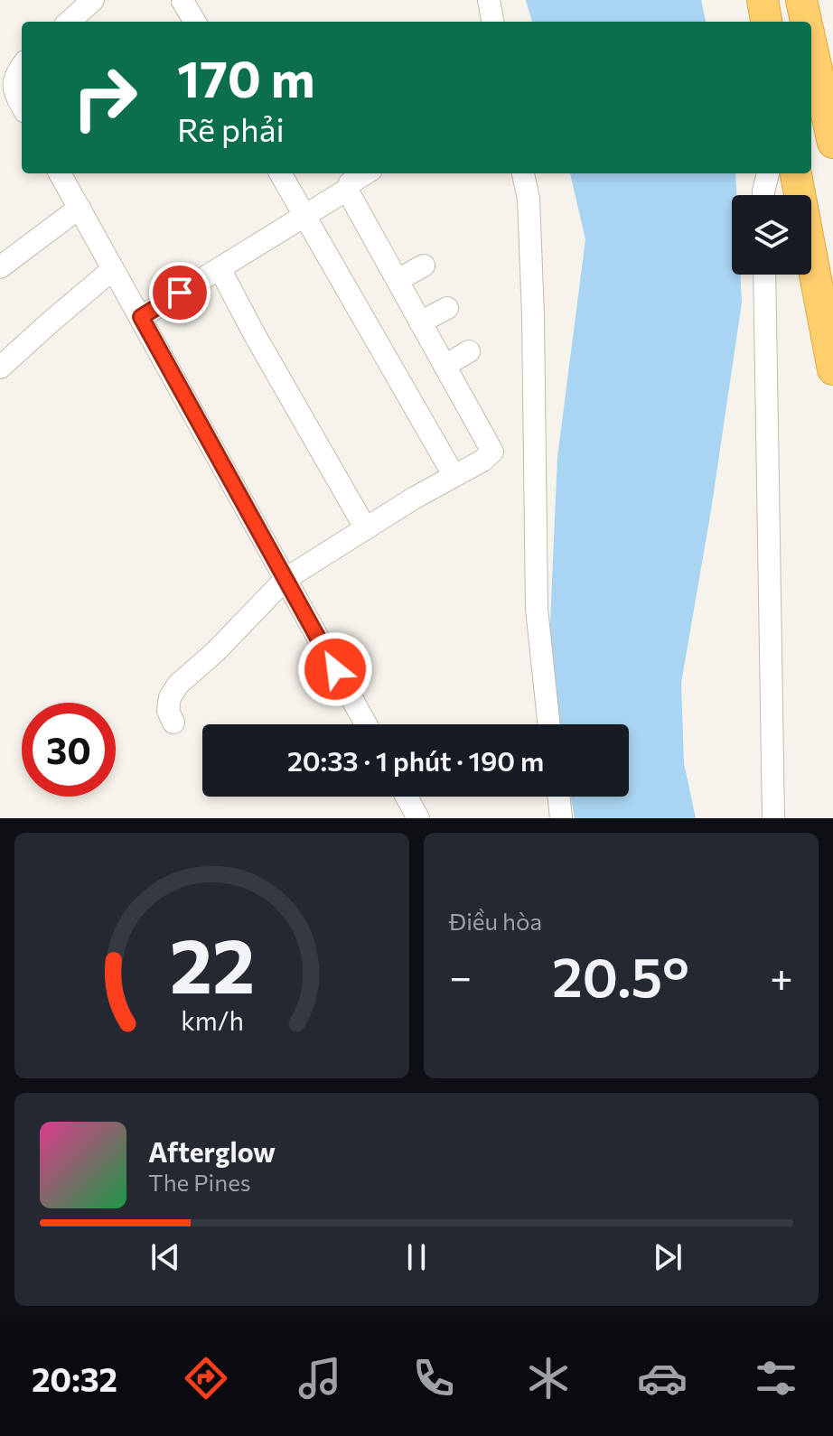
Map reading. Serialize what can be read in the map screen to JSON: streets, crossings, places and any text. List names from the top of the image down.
{
  "page": {
    "turn": ["170 m", "Rẽ phải"],
    "limit": "30",
    "trip": "20:33 · 1 phút · 190 m",
    "tile": "Điều hòa",
    "heat": ["−", "20.5°", "+"],
    "song": ["Afterglow", "The Pines"],
    "tabs": "20:32",
    "gauge": ["22", "km/h"]
  }
}
